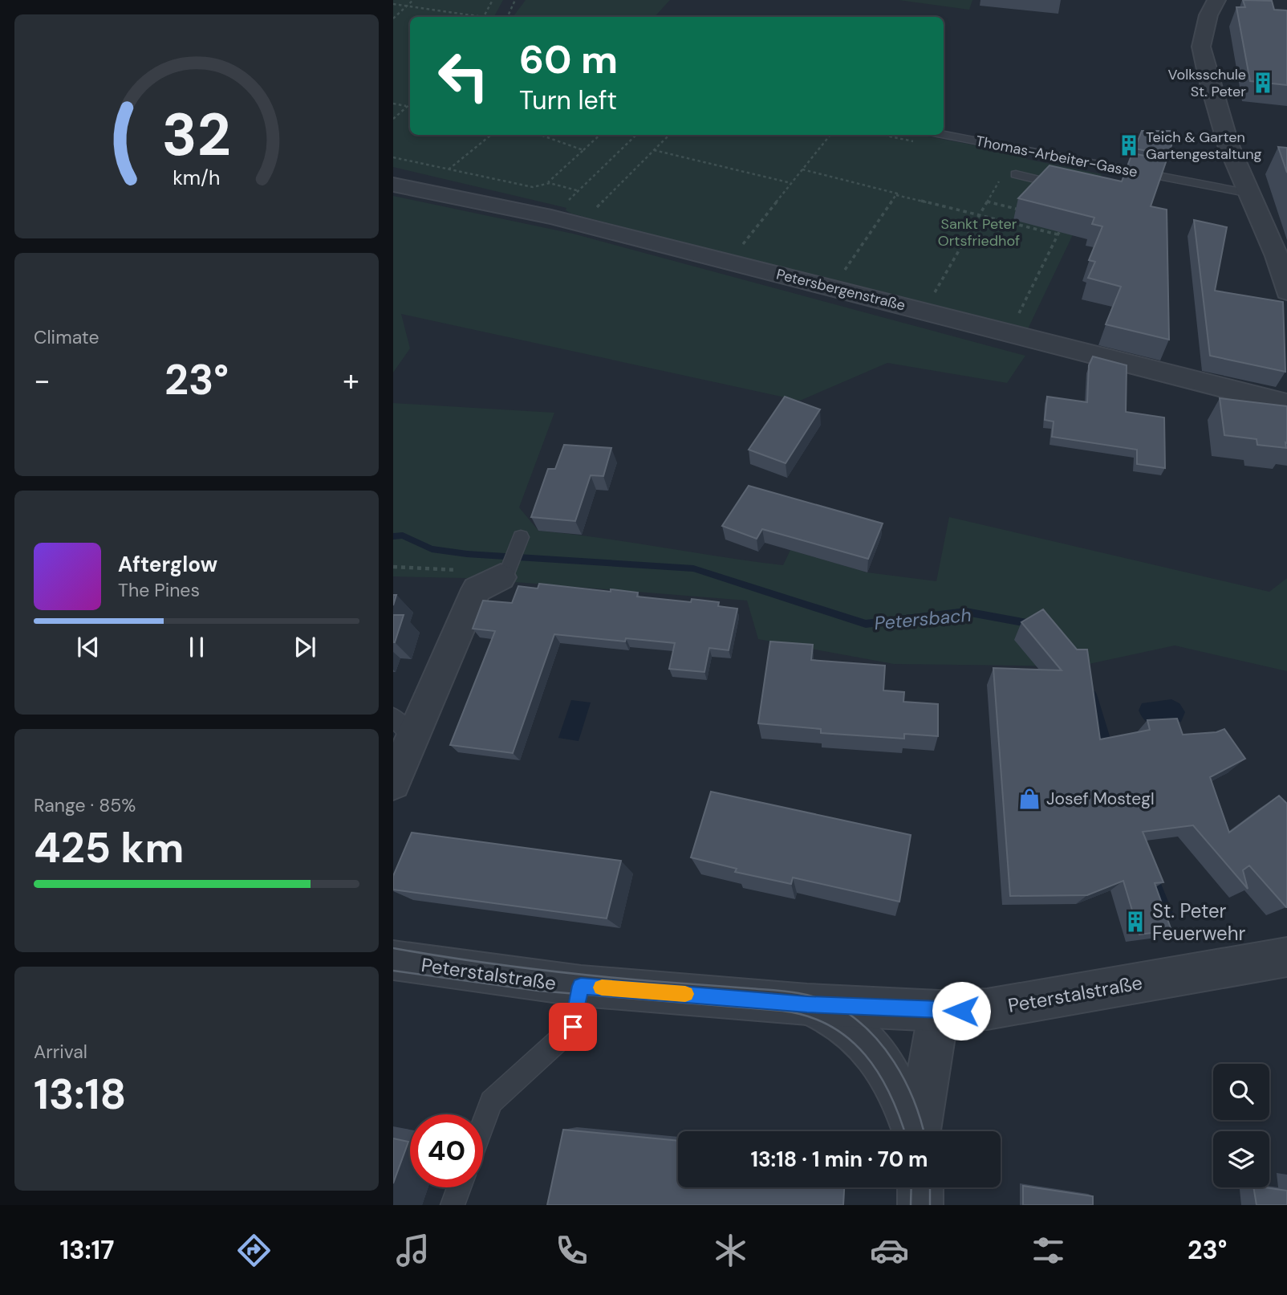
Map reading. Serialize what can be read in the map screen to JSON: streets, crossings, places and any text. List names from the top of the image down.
{
  "streets": {
    "street": ["Petersbergenstraße", "Peterstalstraße"],
    "lane": ["Thomas-Arbeiter-Gasse"]
  },
  "water": ["Petersbach"],
  "parks": ["Sankt Peter Ortsfriedhof"],
  "places": {
    "building": ["Volksschule St. Peter", "Teich & Garten Gartengestaltung", "St. Peter Feuerwehr"],
    "shop": ["Josef Mostegl"]
  },
  "page": {
    "turn": ["60 m", "Turn left"],
    "tile": [
      "Climate",
      ["Range · 85%", "425 km"],
      ["Arrival", "13:18"]
    ],
    "heat": ["−", "23°", "+"],
    "song": ["Afterglow", "The Pines"],
    "limit": "40",
    "trip": "13:18 · 1 min · 70 m",
    "tabs": ["13:17", "23°"],
    "gauge": ["32", "km/h"]
  }
}
